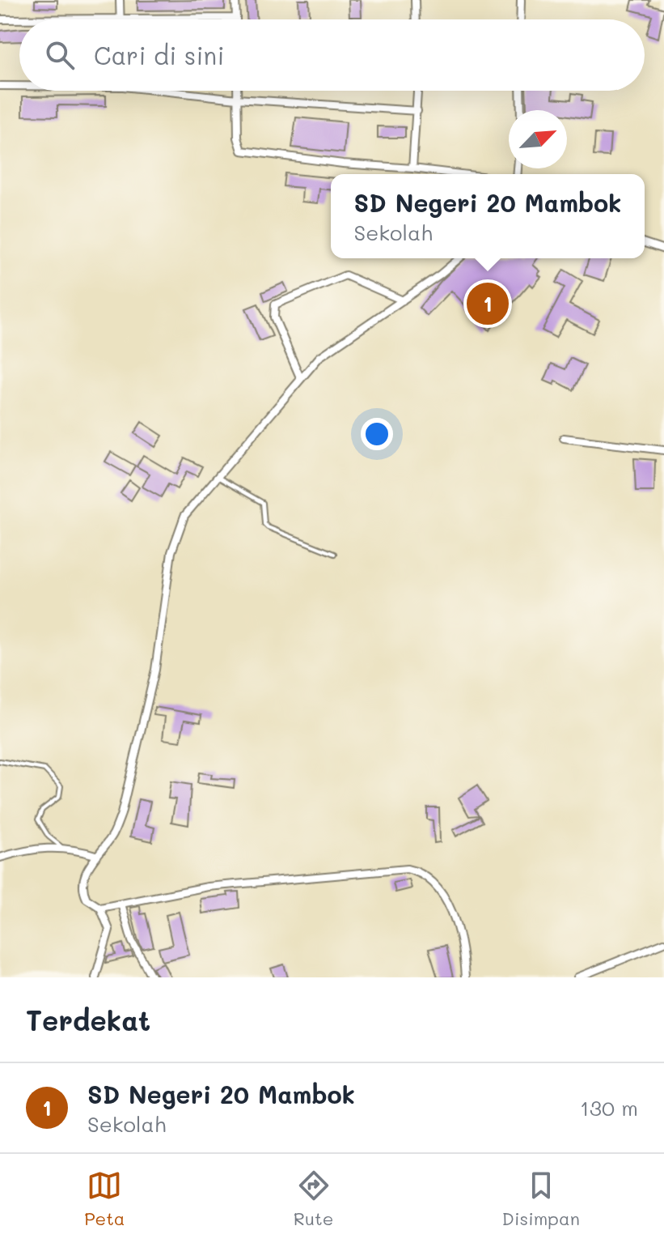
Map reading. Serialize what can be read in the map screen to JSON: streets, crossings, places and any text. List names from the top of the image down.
{
  "north": "top right",
  "page": {
    "search": "Cari di sini",
    "popup": ["SD Negeri 20 Mambok", "Sekolah"],
    "pins": "1",
    "heading": "Terdekat",
    "list": [
      {
        "mark": "1",
        "name": "SD Negeri 20 Mambok",
        "note": "Sekolah",
        "value": "130 m"
      }
    ],
    "nav": ["Peta", "Rute", "Disimpan"]
  }
}
